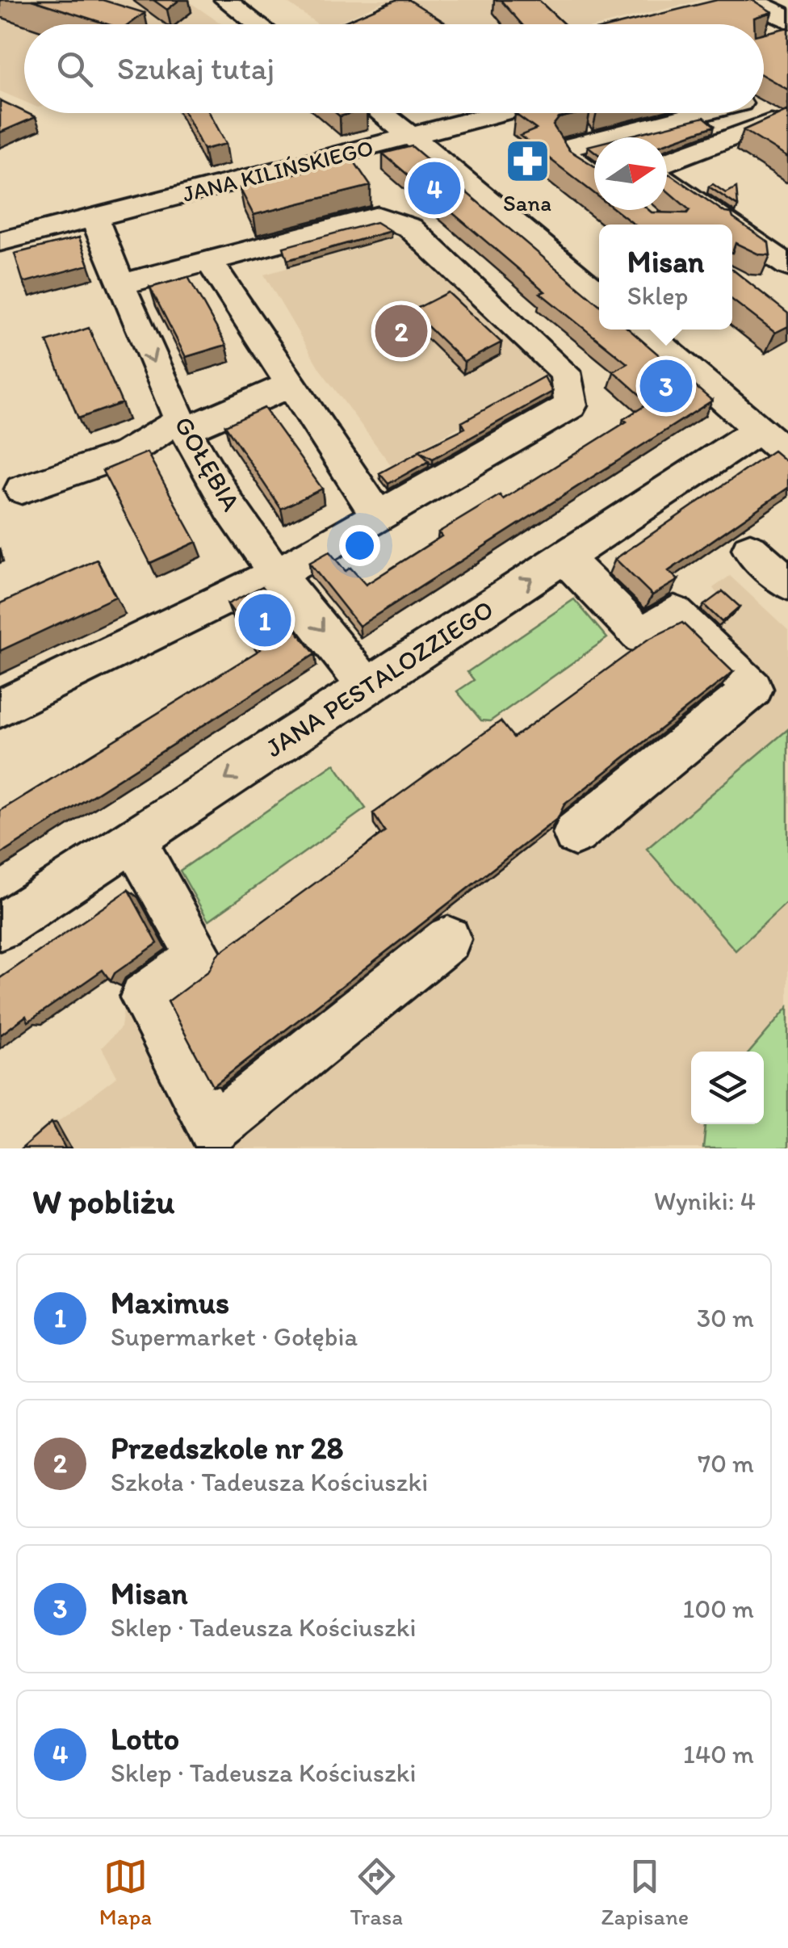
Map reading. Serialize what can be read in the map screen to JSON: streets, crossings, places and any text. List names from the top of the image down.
{
  "streets": {
    "street": ["JANA KILIŃSKIEGO", "GOŁĘBIA", "JANA PESTALOZZIEGO"]
  },
  "crossings": [
    ["JANA KILIŃSKIEGO", "GOŁĘBIA"],
    ["GOŁĘBIA", "JANA PESTALOZZIEGO"]
  ],
  "places": {
    "pharmacy": ["Sana"]
  },
  "north": "right",
  "page": {
    "search": "Szukaj tutaj",
    "pins": [
      "4",
      "2",
      "3",
      "1"
    ],
    "popup": ["Misan", "Sklep"],
    "heading": ["W pobliżu", "Wyniki: 4"],
    "list": [
      {
        "mark": "1",
        "name": "Maximus",
        "note": "Supermarket · Gołębia",
        "value": "30 m"
      },
      {
        "mark": "2",
        "name": "Przedszkole nr 28",
        "note": "Szkoła · Tadeusza Kościuszki",
        "value": "70 m"
      },
      {
        "mark": "3",
        "name": "Misan",
        "note": "Sklep · Tadeusza Kościuszki",
        "value": "100 m"
      },
      {
        "mark": "4",
        "name": "Lotto",
        "note": "Sklep · Tadeusza Kościuszki",
        "value": "140 m"
      }
    ],
    "nav": ["Mapa", "Trasa", "Zapisane"]
  }
}
